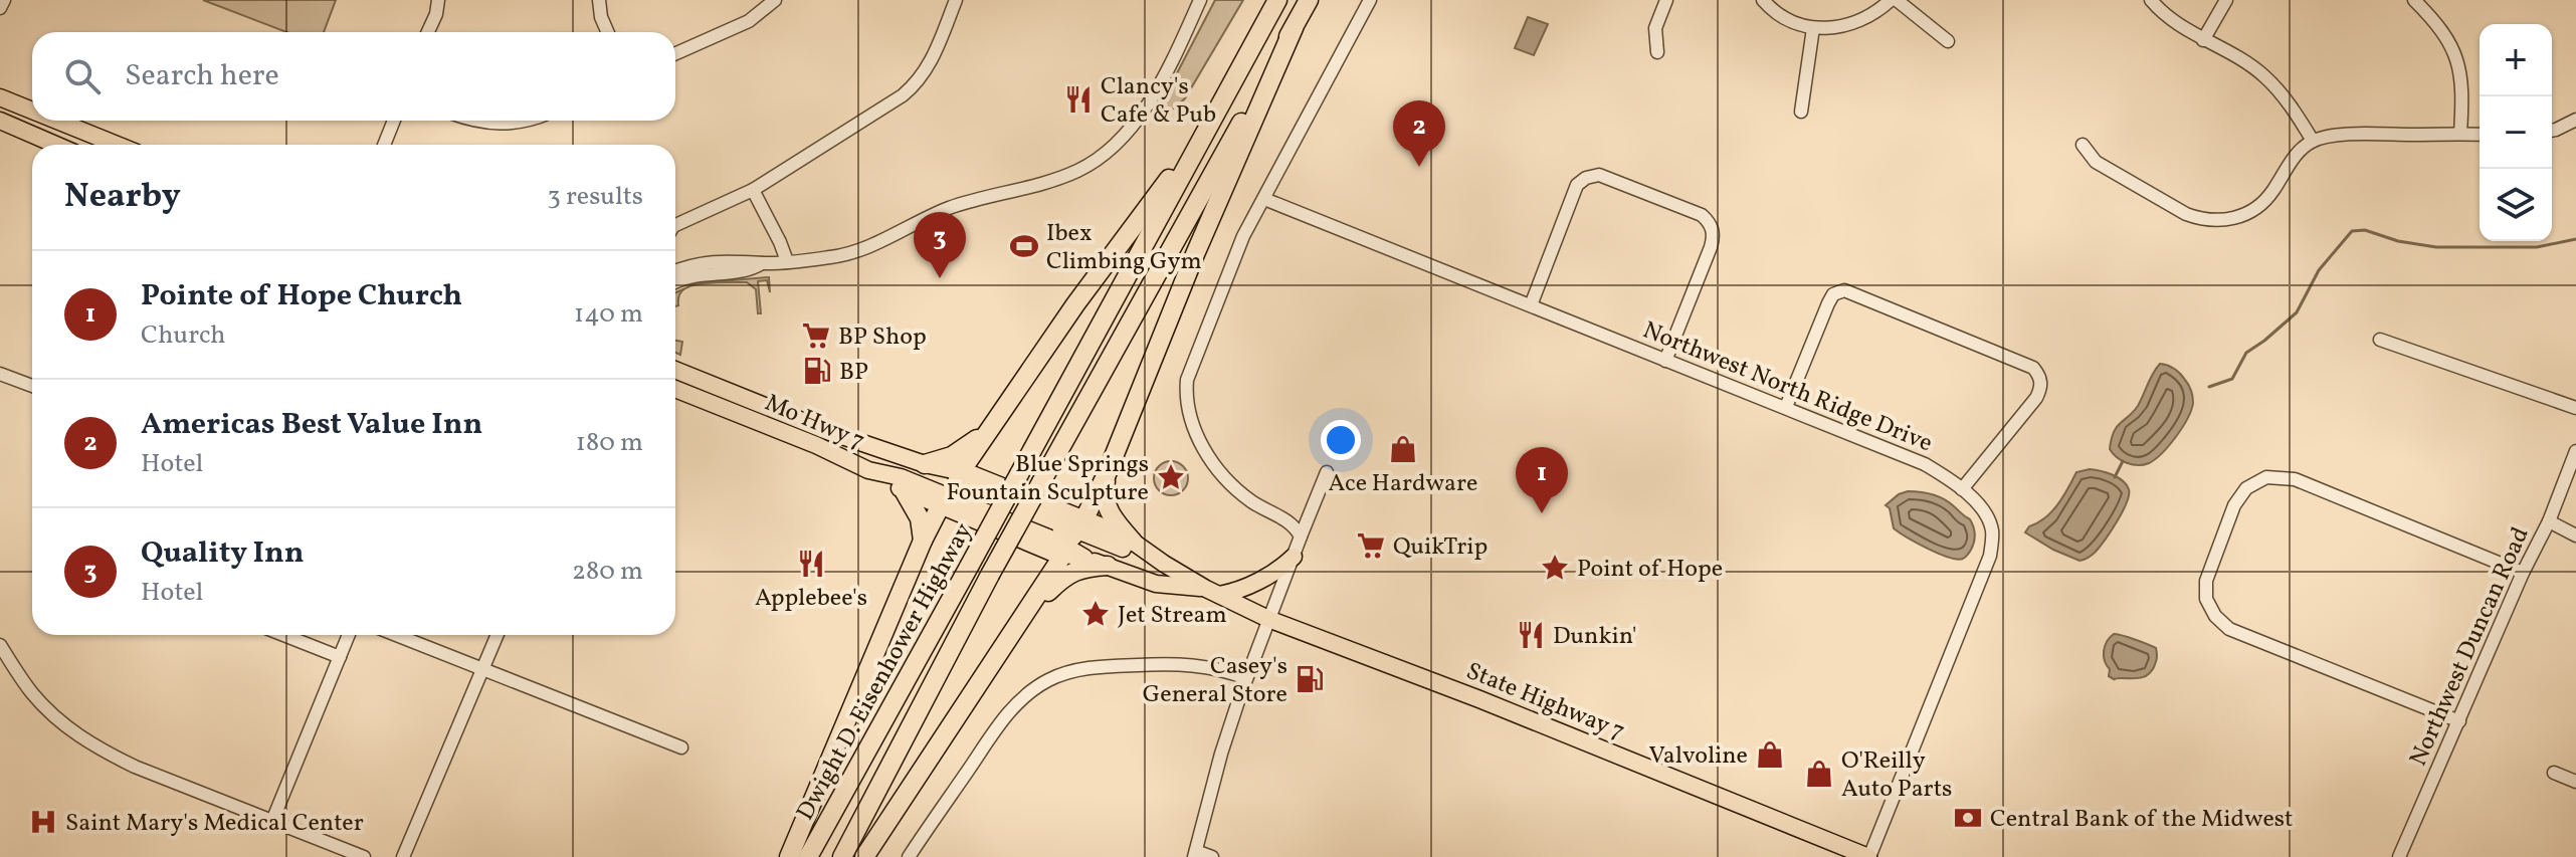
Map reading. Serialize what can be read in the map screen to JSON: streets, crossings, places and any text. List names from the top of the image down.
{
  "streets": {
    "highway": ["Dwight D. Eisenhower Highway"],
    "main road": ["Mo Hwy 7", "State Highway 7"],
    "street": ["Northwest North Ridge Drive", "Northwest Duncan Road"]
  },
  "crossings": [
    ["Northwest North Ridge Drive", "State Highway 7"]
  ],
  "places": {
    "restaurant": ["Clancy's Cafe & Pub", "Applebee's", "Dunkin'"],
    "sports": ["Ibex Climbing Gym"],
    "supermarket": ["BP Shop", "QuikTrip"],
    "fuel station": ["BP", "Casey's General Store"],
    "shop": ["Ace Hardware", "Valvoline", "O'Reilly Auto Parts"],
    "place": ["Blue Springs Fountain Sculpture", "Point of Hope", "Jet Stream"],
    "bank": ["Central Bank of the Midwest"],
    "hospital": ["Saint Mary's Medical Center"]
  },
  "page": {
    "map_buttons": ["+", "−"],
    "search": "Search here",
    "pins": ["2", "3", "1"],
    "heading": ["Nearby", "3 results"],
    "list": [
      {
        "mark": "1",
        "name": "Pointe of Hope Church",
        "note": "Church",
        "value": "140 m"
      },
      {
        "mark": "2",
        "name": "Americas Best Value Inn",
        "note": "Hotel",
        "value": "180 m"
      },
      {
        "mark": "3",
        "name": "Quality Inn",
        "note": "Hotel",
        "value": "280 m"
      }
    ]
  }
}
